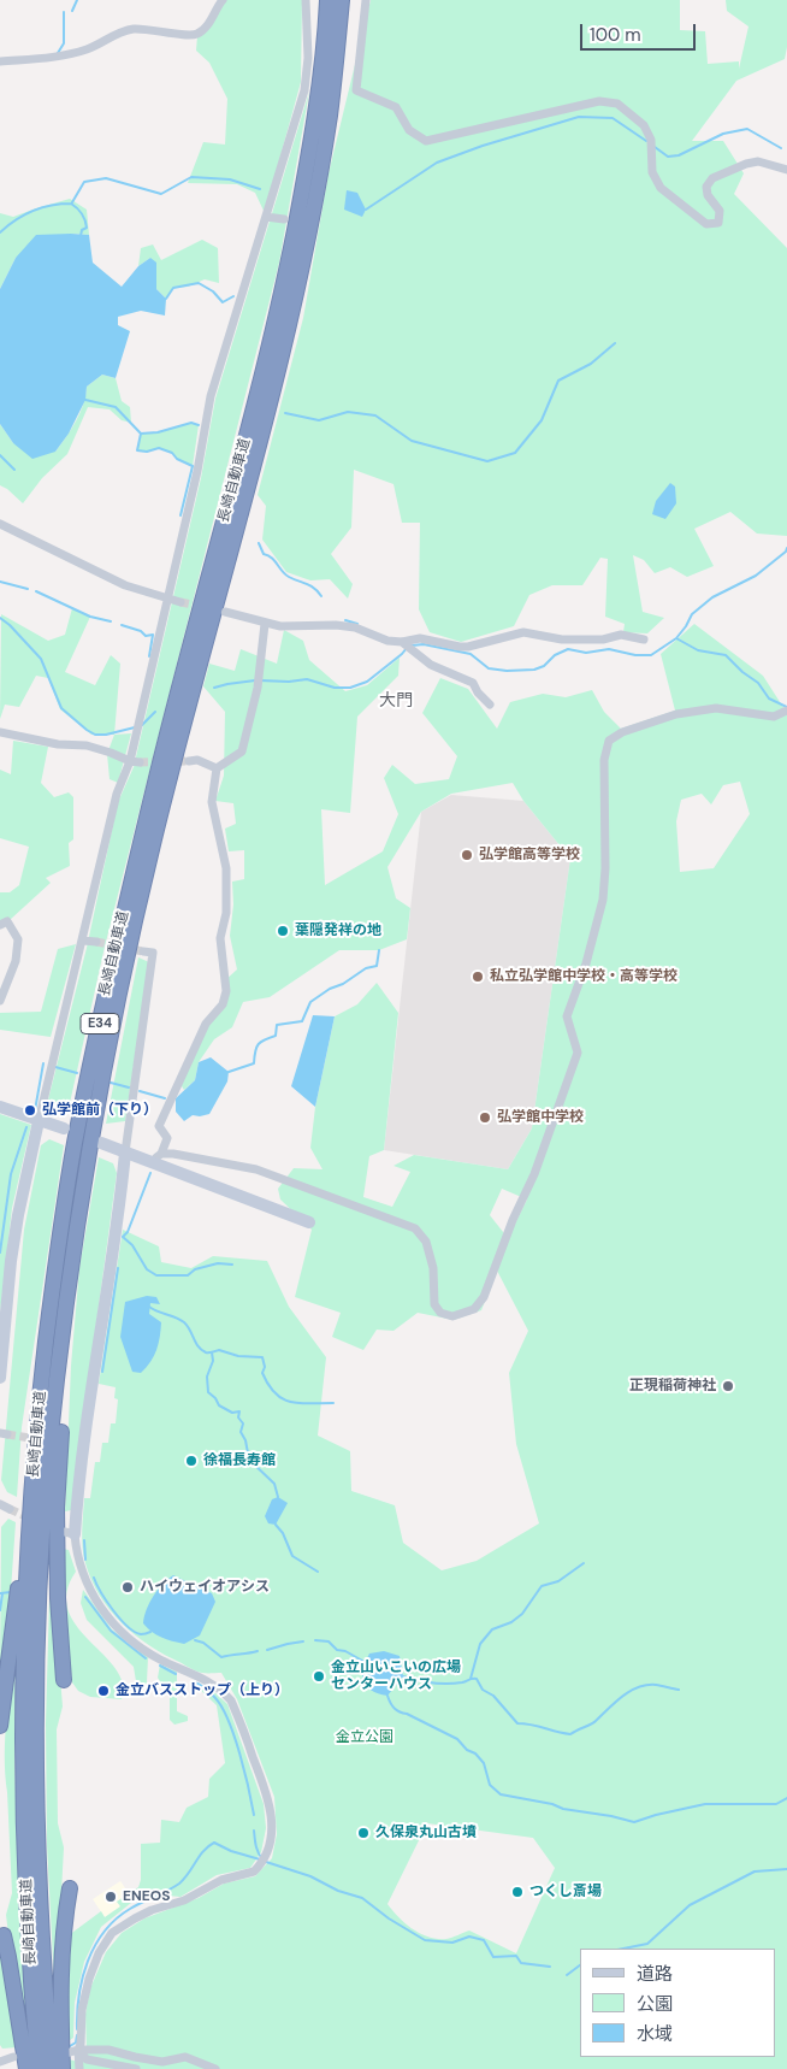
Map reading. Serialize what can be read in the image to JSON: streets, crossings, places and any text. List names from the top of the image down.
{
  "streets": {
    "highway": ["長崎自動車道", "E34"]
  },
  "districts": ["大門"],
  "parks": ["金立公園"],
  "places": [
    "弘学館高等学校",
    "葉隠発祥の地",
    "私立弘学館中学校・高等学校",
    "弘学館前（下り）",
    "弘学館中学校",
    "正現稲荷神社",
    "徐福長寿館",
    "ハイウェイオアシス",
    "金立山いこいの広場 センターハウス",
    "金立バスストップ（上り）",
    "久保泉丸山古墳",
    "つくし斎場",
    "ENEOS"
  ],
  "legend": ["道路", "公園", "水域"],
  "scale_bar": "100 m"
}
